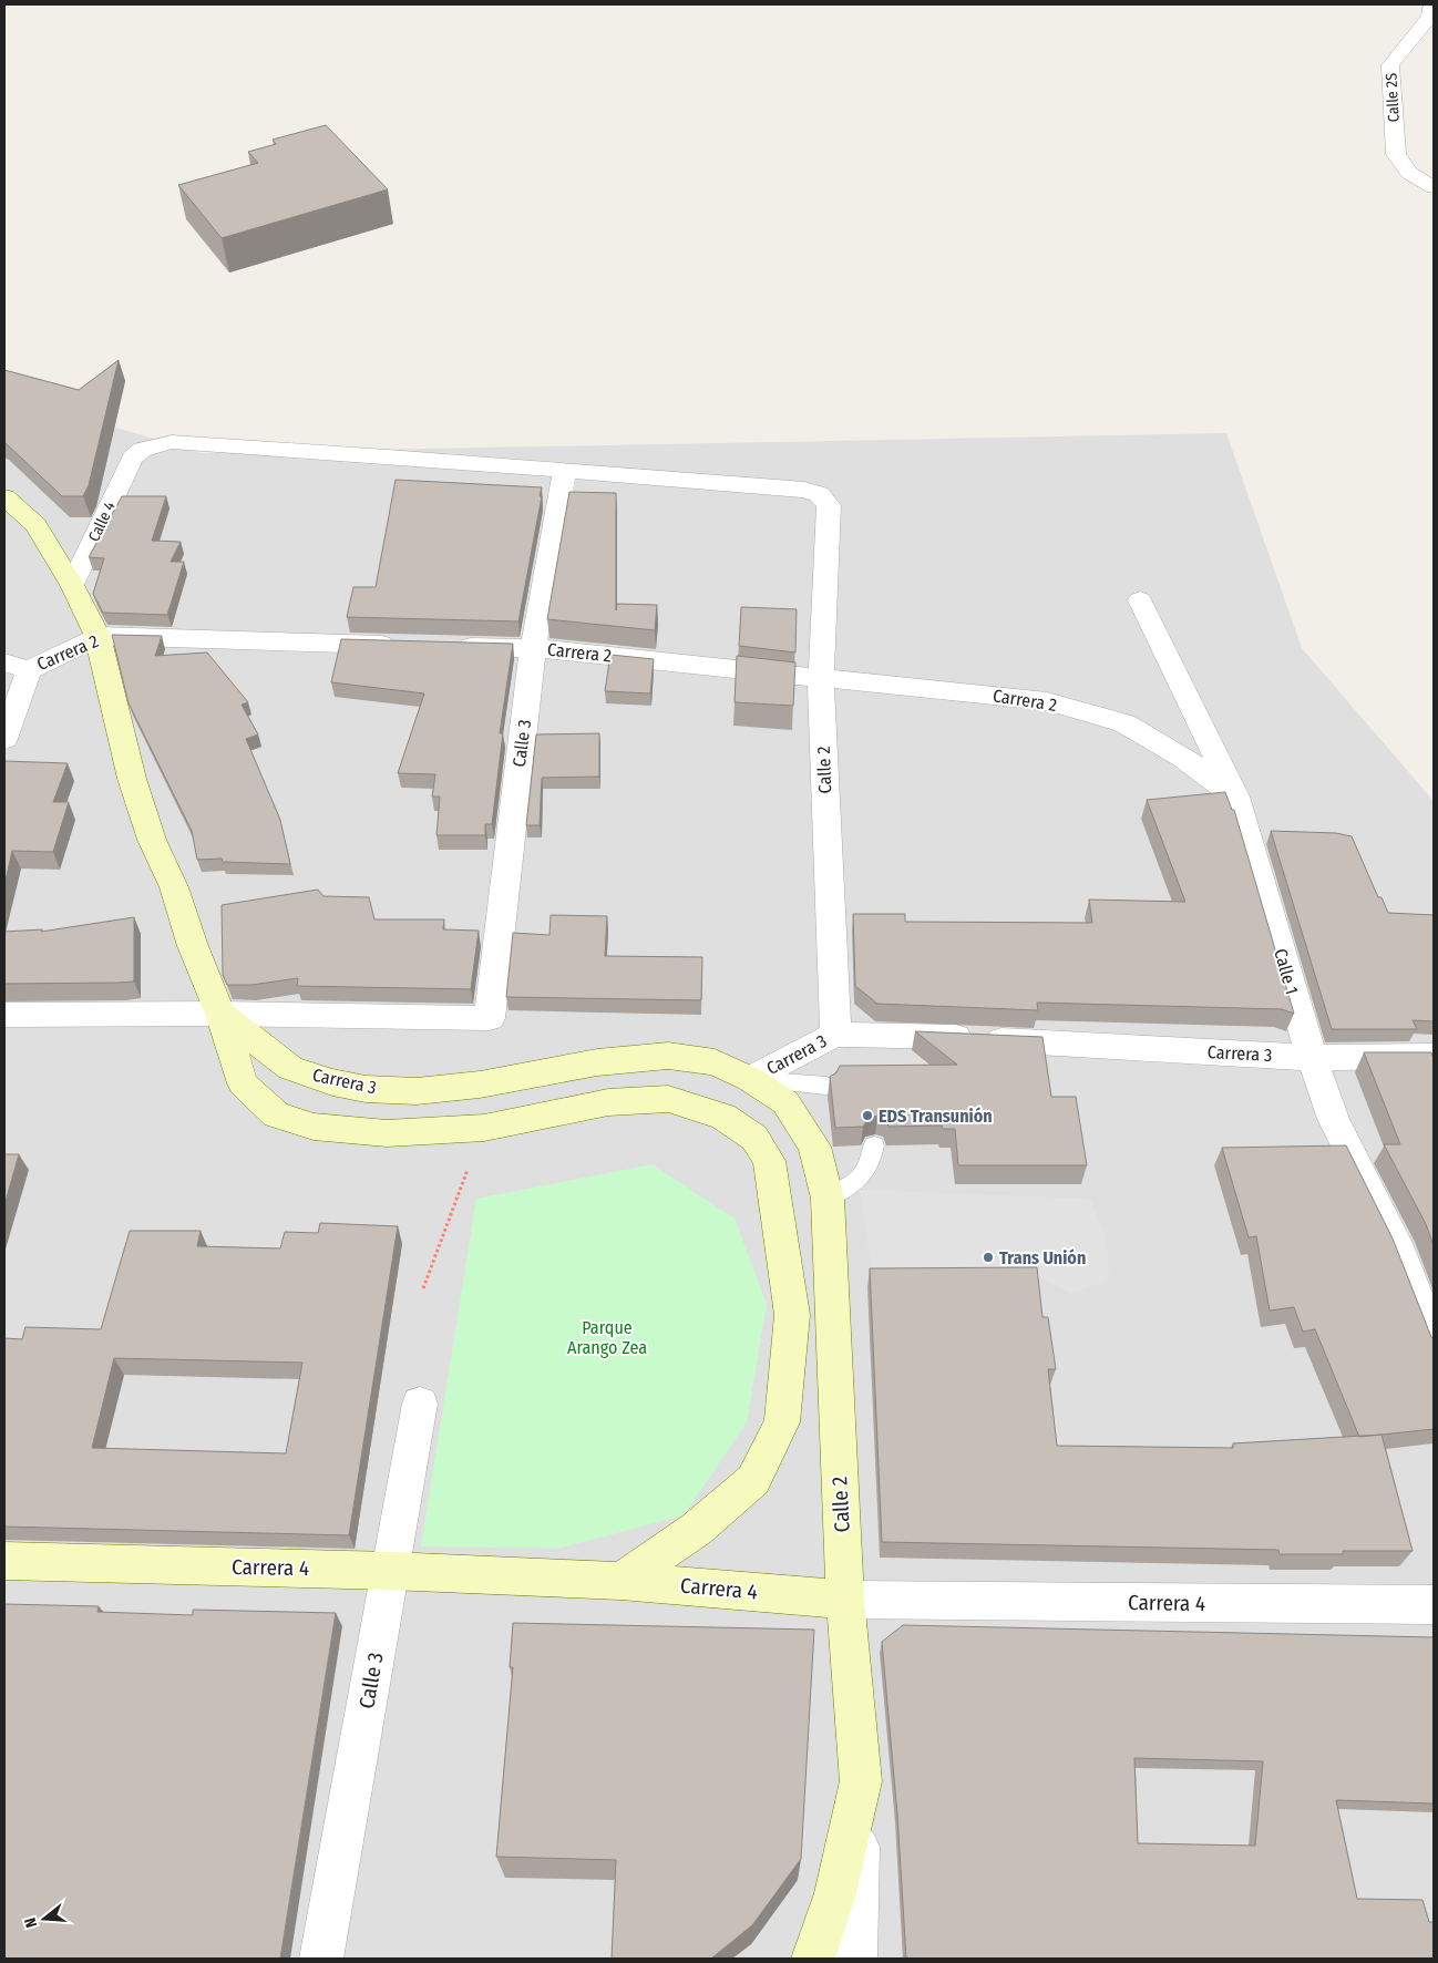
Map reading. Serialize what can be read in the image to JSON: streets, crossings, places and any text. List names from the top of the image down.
{
  "streets": {
    "street": [
      "Calle 2S",
      "Calle 4",
      "Carrera 2",
      "Calle 3",
      "Calle 2",
      "Calle 1",
      "Carrera 3",
      "Carrera 4"
    ]
  },
  "crossings": [
    ["Calle 4", "Calle 3"],
    ["Calle 4", "Calle 2"],
    ["Carrera 2", "Calle 3"],
    ["Carrera 2", "Calle 2"],
    ["Carrera 2", "Calle 1"],
    ["Calle 3", "Calle 2"],
    ["Calle 3", "Carrera 3"],
    ["Calle 3", "Carrera 4"],
    ["Calle 2", "Carrera 3"],
    ["Calle 2", "Carrera 4"],
    ["Calle 1", "Carrera 3"]
  ],
  "parks": ["Parque Arango Zea"],
  "places": ["EDS Transunión", "Trans Unión"],
  "north": "left"
}
